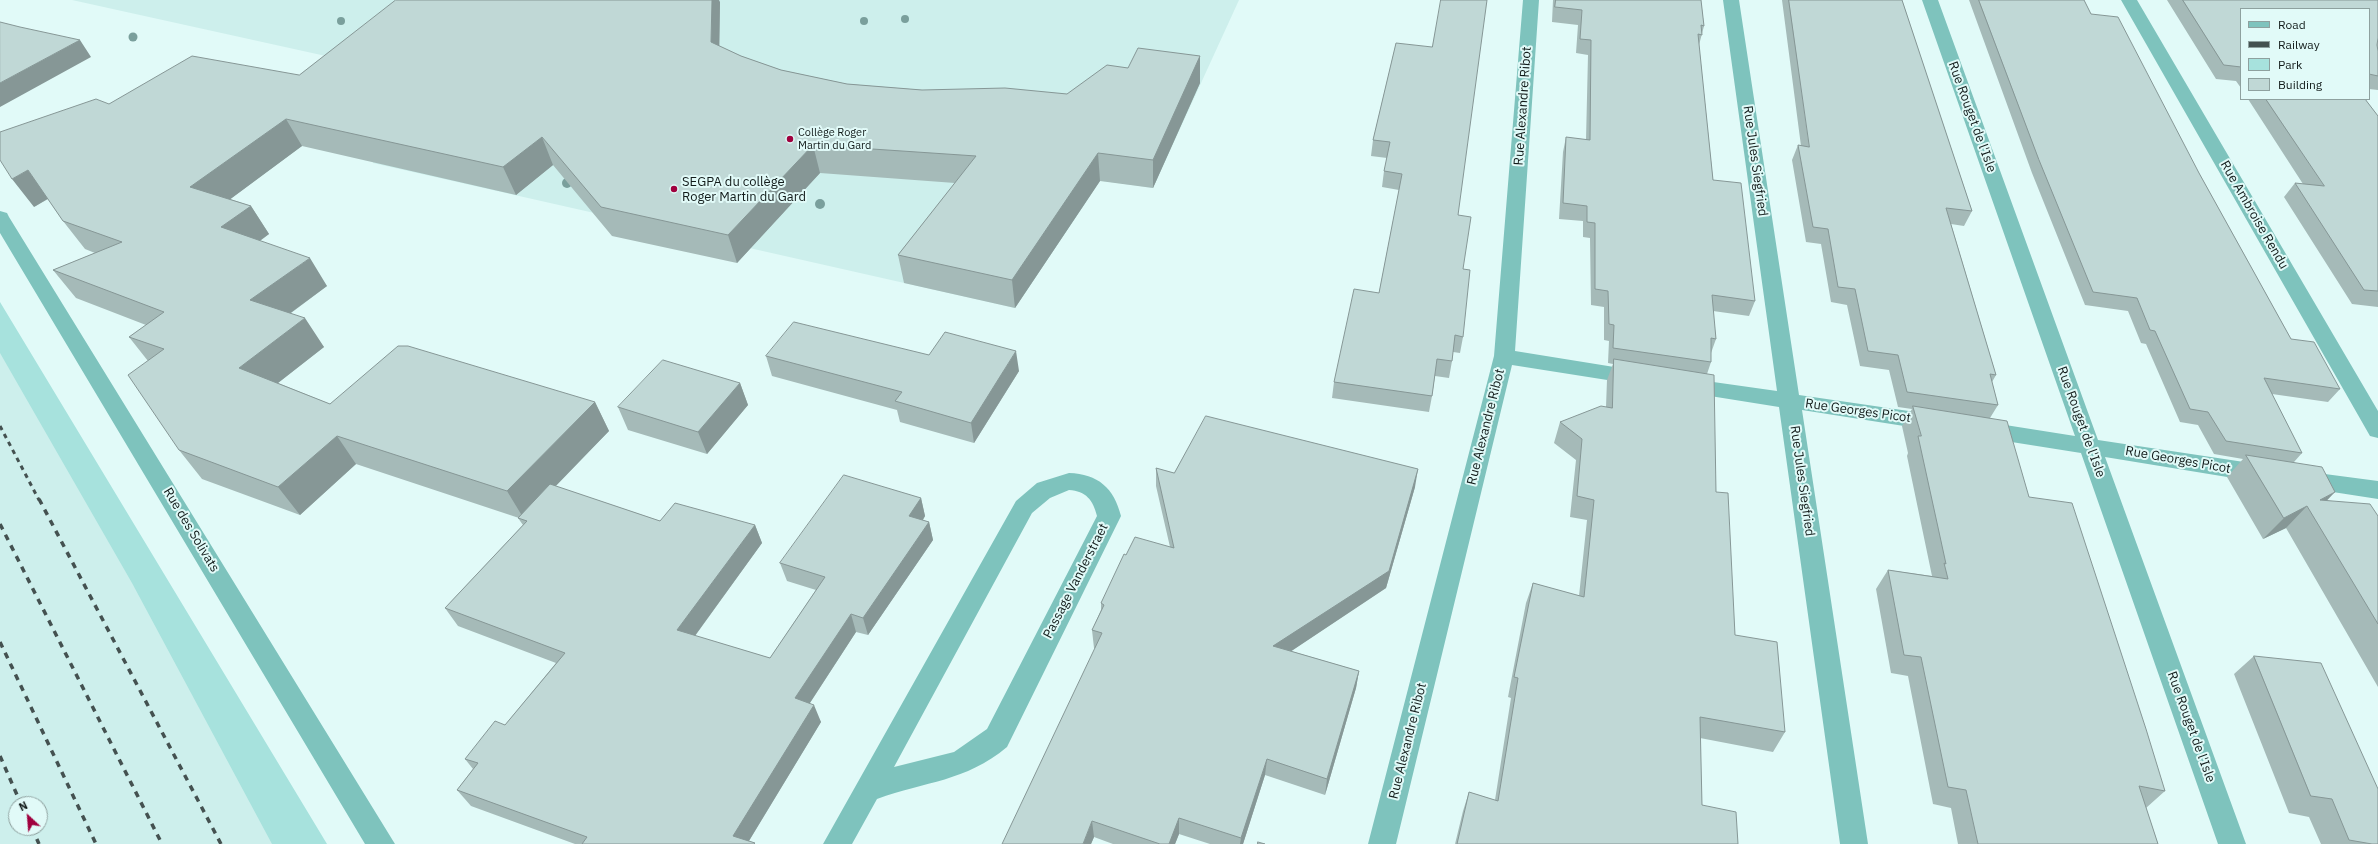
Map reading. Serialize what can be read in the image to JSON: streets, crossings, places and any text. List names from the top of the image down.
{
  "streets": {
    "street": [
      "Rue Alexandre Ribot",
      "Rue Rouget de l'Isle",
      "Rue Jules Siegfried",
      "Rue Ambroise Rendu",
      "Rue Georges Picot",
      "Rue des Solivats",
      "Passage Vanderstraet"
    ]
  },
  "crossings": [
    ["Rue Alexandre Ribot", "Rue Georges Picot"],
    ["Rue Rouget de l'Isle", "Rue Georges Picot"],
    ["Rue Jules Siegfried", "Rue Georges Picot"]
  ],
  "places": ["Collège Roger Martin du Gard", "SEGPA du collège Roger Martin du Gard"],
  "legend": [
    "Road",
    "Railway",
    "Park",
    "Building"
  ],
  "north": "top left"
}
